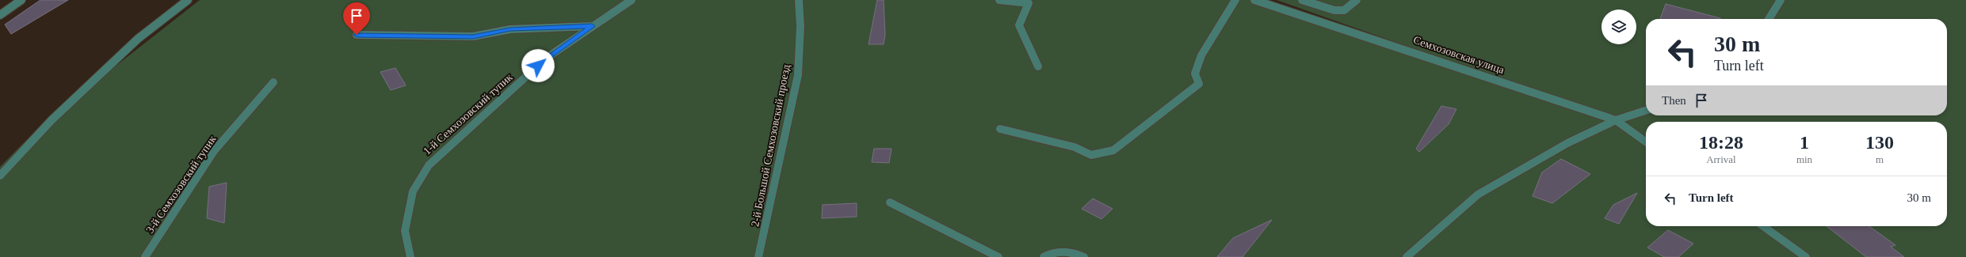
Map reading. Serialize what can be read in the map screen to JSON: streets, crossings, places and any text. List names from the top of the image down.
{
  "streets": {
    "street": [
      "Семхозовская улица",
      "1-й Семхозовский тупик",
      "2-й Большой Семхозовский проезд",
      "3-й Семхозовский тупик"
    ]
  },
  "page": {
    "turn": ["30 m", "Turn left"],
    "then": "Then",
    "eta": [
      "18:28",
      "Arrival",
      "1",
      "min",
      "130",
      "m"
    ],
    "list": [
      {
        "name": "Turn left",
        "value": "30 m"
      }
    ]
  }
}
